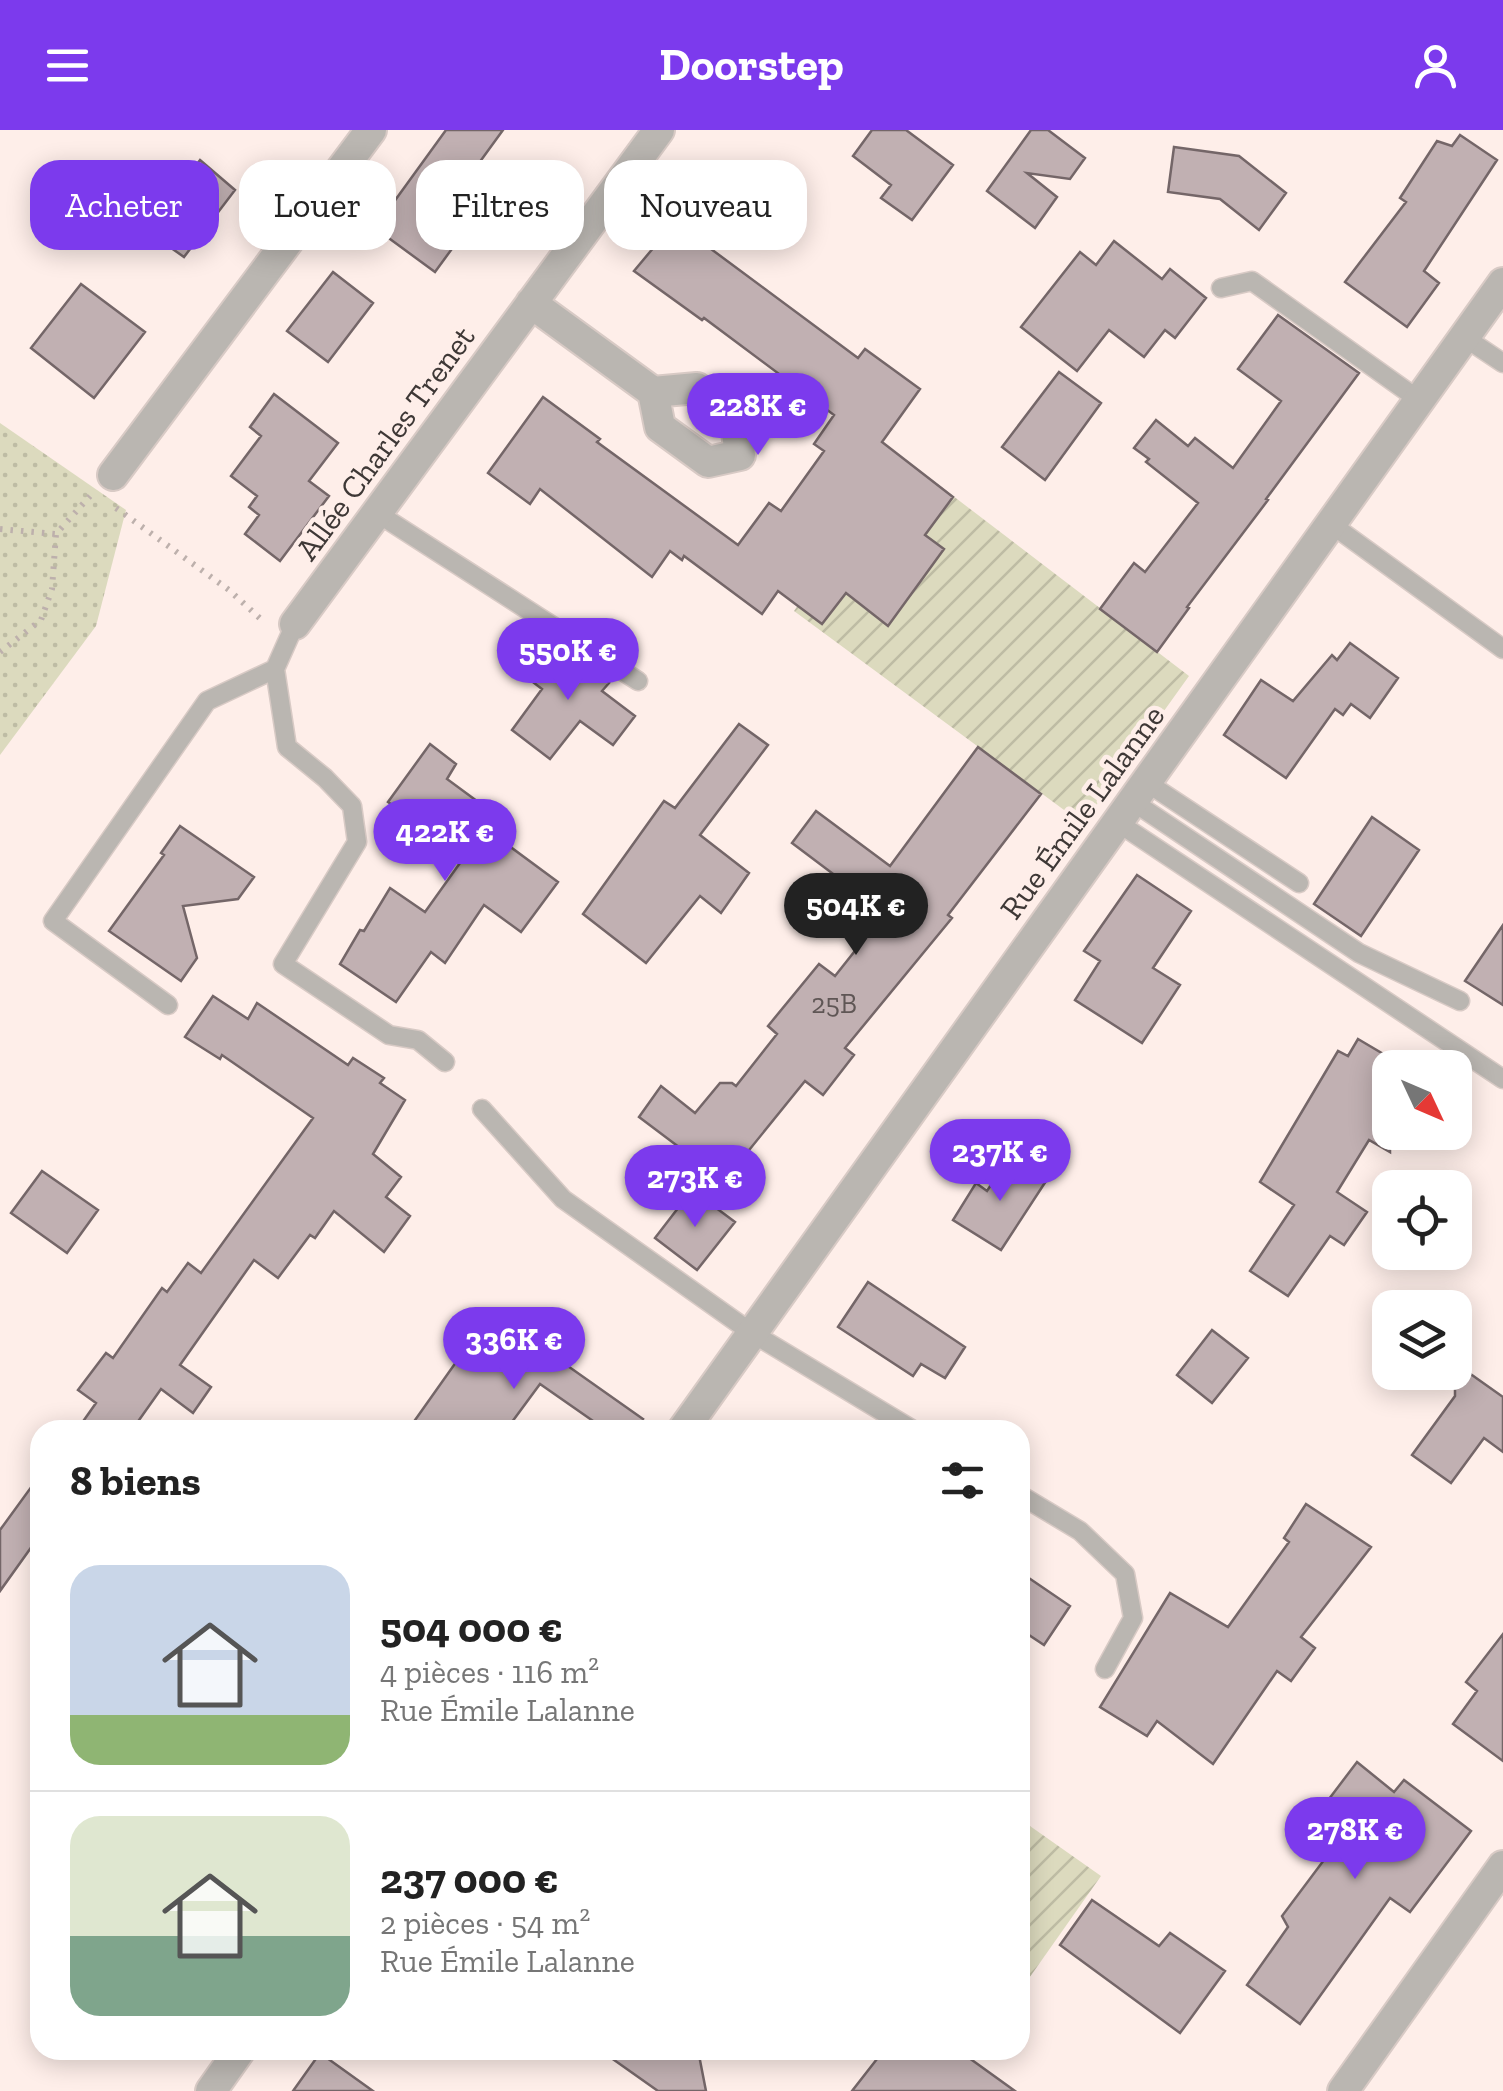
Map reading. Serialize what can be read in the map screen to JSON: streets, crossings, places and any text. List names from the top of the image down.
{
  "streets": {
    "street": ["Allée Charles Trenet", "Rue Émile Lalanne"]
  },
  "house_numbers": ["25B"],
  "north": "bottom right",
  "page": {
    "header": "Doorstep",
    "chip": [
      "Acheter",
      "Louer",
      "Filtres",
      "Nouveau"
    ],
    "price": [
      "228K €",
      "550K €",
      "422K €",
      "504K €",
      "237K €",
      "273K €",
      "336K €",
      "278K €"
    ],
    "heading": "8 biens",
    "list": [
      {
        "name": "504 000 €",
        "note": "4 pièces · 116 m² · Rue Émile Lalanne"
      },
      {
        "name": "237 000 €",
        "note": "2 pièces · 54 m² · Rue Émile Lalanne"
      }
    ]
  }
}
